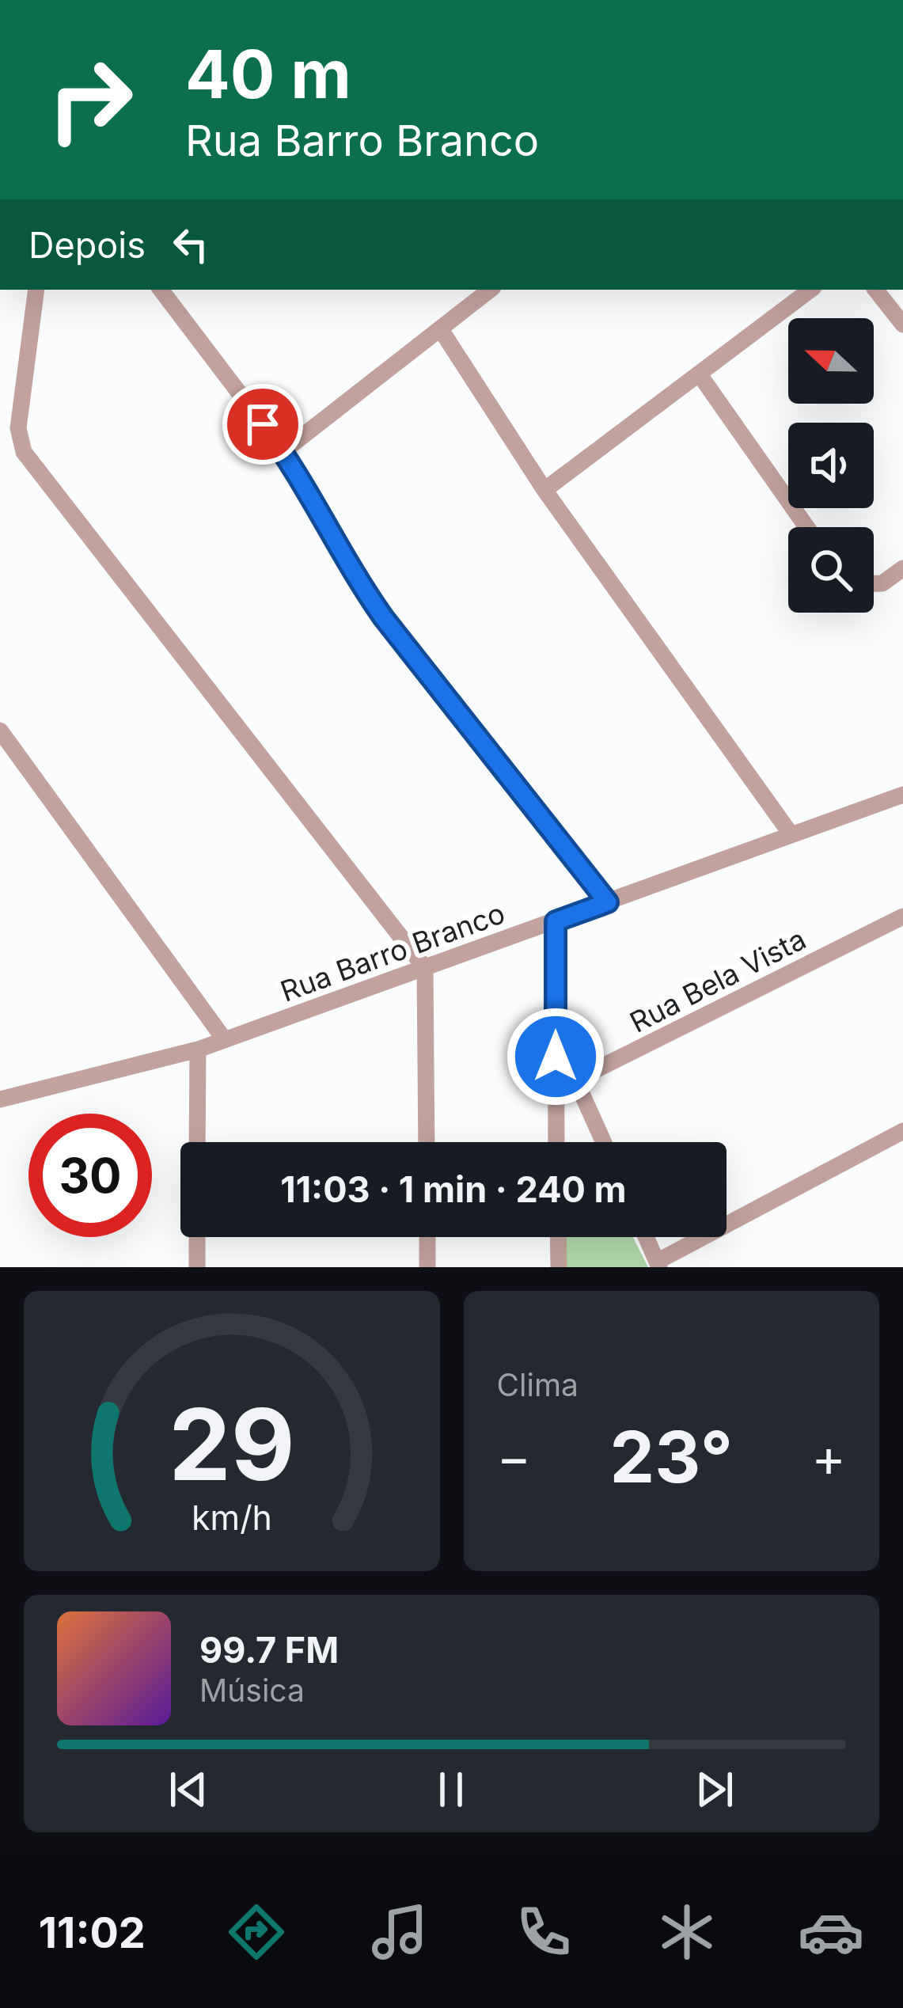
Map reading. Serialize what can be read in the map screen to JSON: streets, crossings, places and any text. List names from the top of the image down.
{
  "streets": {
    "street": ["Rua Barro Branco", "Rua Bela Vista"]
  },
  "north": "left",
  "page": {
    "turn": ["40 m", "Rua Barro Branco"],
    "then": "Depois",
    "limit": "30",
    "trip": "11:03 · 1 min · 240 m",
    "tile": "Clima",
    "heat": ["−", "23°", "+"],
    "song": ["99.7 FM", "Música"],
    "tabs": "11:02",
    "gauge": ["29", "km/h"]
  }
}
